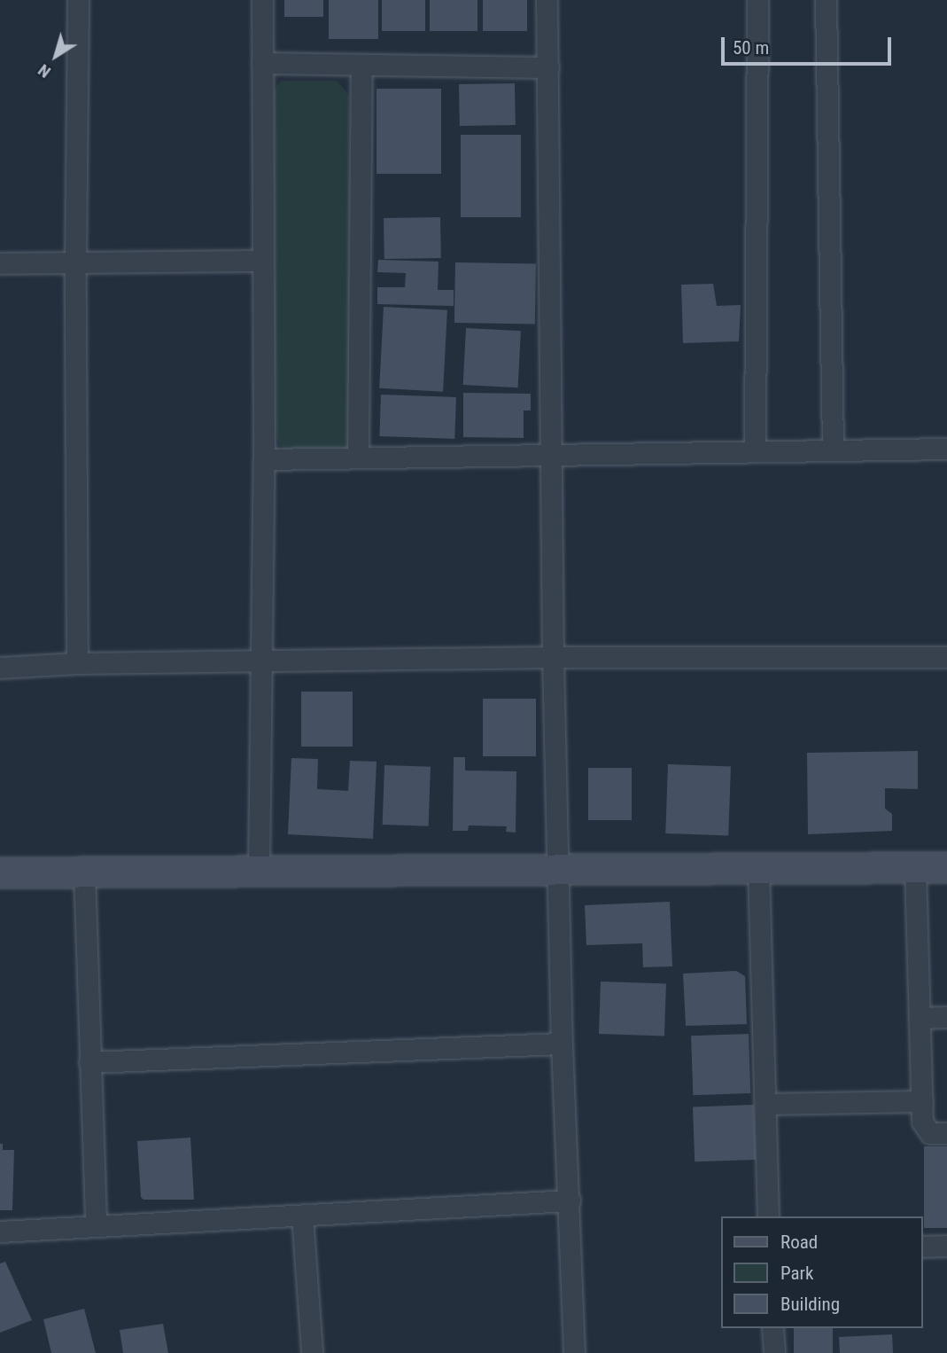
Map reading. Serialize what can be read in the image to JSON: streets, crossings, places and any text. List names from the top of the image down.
{
  "legend": ["Road", "Park", "Building"],
  "scale_bar": "50 m",
  "north": "bottom left"
}
